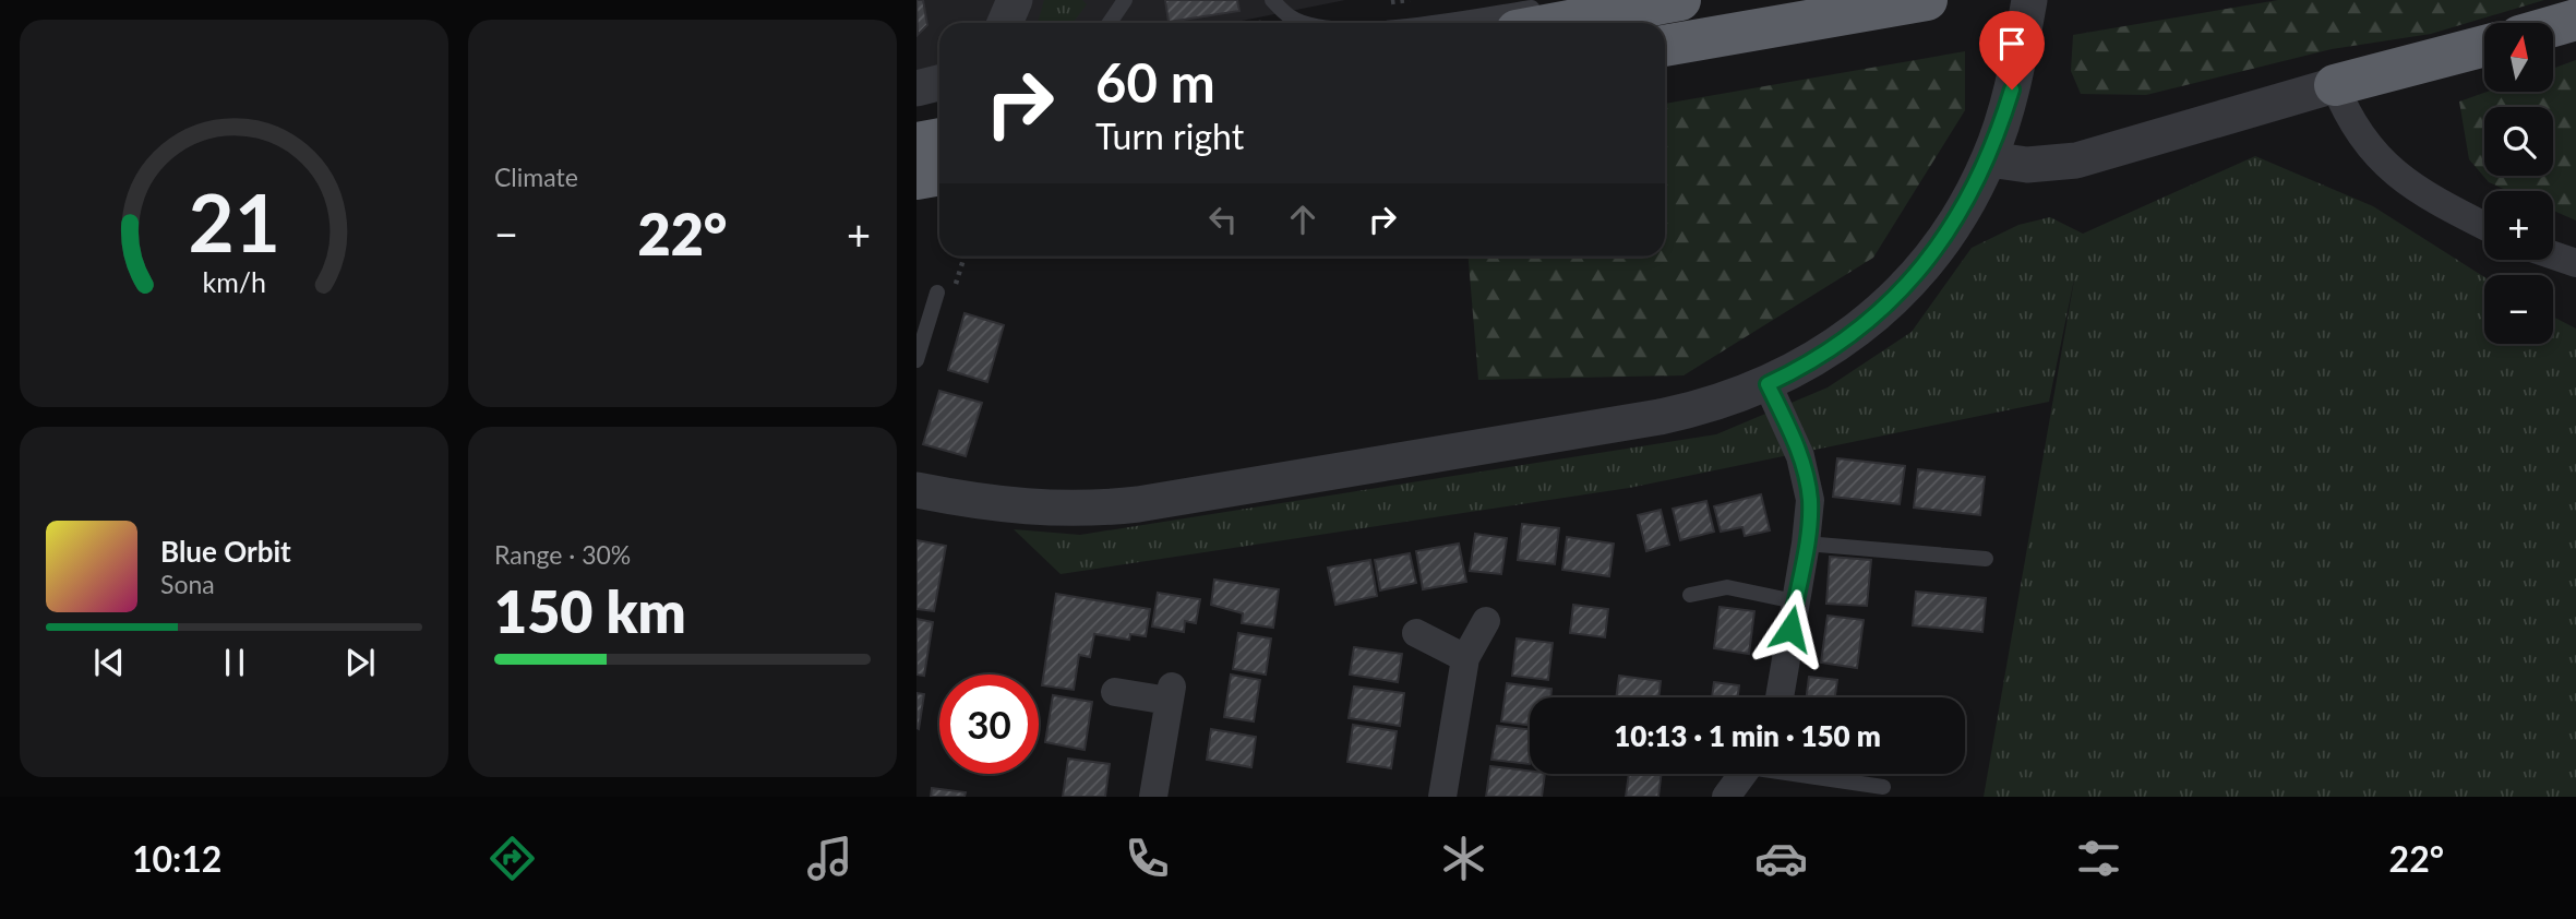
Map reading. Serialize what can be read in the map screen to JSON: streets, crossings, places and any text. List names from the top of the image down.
{
  "north": "top",
  "page": {
    "tile": [
      "Climate",
      ["Range · 30%", "150 km"]
    ],
    "map_buttons": ["+", "−"],
    "turn": ["60 m", "Turn right"],
    "heat": ["−", "22°", "+"],
    "song": ["Blue Orbit", "Sona"],
    "limit": "30",
    "trip": "10:13 · 1 min · 150 m",
    "tabs": ["10:12", "22°"],
    "gauge": ["21", "km/h"]
  }
}
